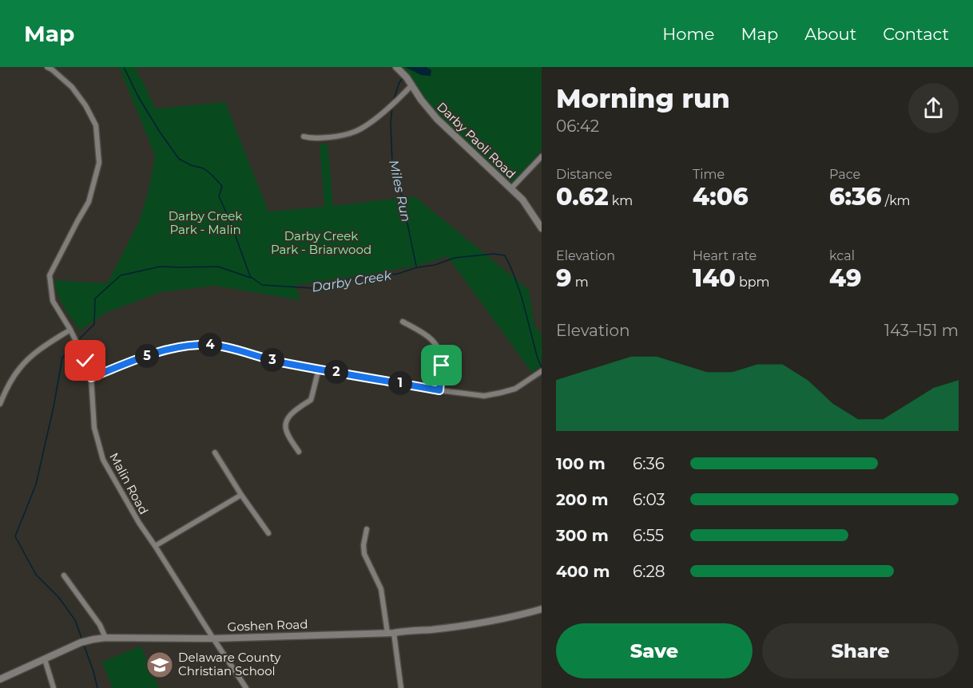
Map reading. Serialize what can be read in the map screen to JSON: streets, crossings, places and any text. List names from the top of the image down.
{
  "streets": {
    "street": ["Darby Paoli Road", "Malin Road", "Goshen Road"]
  },
  "crossings": [
    ["Malin Road", "Goshen Road"]
  ],
  "water": ["Miles Run", "Darby Creek"],
  "parks": ["Darby Creek Park - Malin", "Darby Creek Park - Briarwood"],
  "places": {
    "school or university": ["Delaware County Christian School"]
  },
  "page": {
    "header": "Map",
    "nav": [
      "Home",
      "Map",
      "About",
      "Contact"
    ],
    "heading": ["Morning run", "06:42"],
    "stats": [
      ["Distance", "0.62 km"],
      ["Time", "4:06"],
      ["Pace", "6:36 /km"],
      ["Elevation", "9 m"],
      ["Heart rate", "140 bpm"],
      ["kcal", "49"]
    ],
    "chart": ["Elevation", "143–151 m"],
    "pins": [
      "4",
      "5",
      "3",
      "2",
      "1"
    ],
    "list": [
      {
        "name": "100 m",
        "note": "6:36"
      },
      {
        "name": "200 m",
        "note": "6:03"
      },
      {
        "name": "300 m",
        "note": "6:55"
      },
      {
        "name": "400 m",
        "note": "6:28"
      }
    ],
    "buttons": ["Save", "Share"]
  }
}
